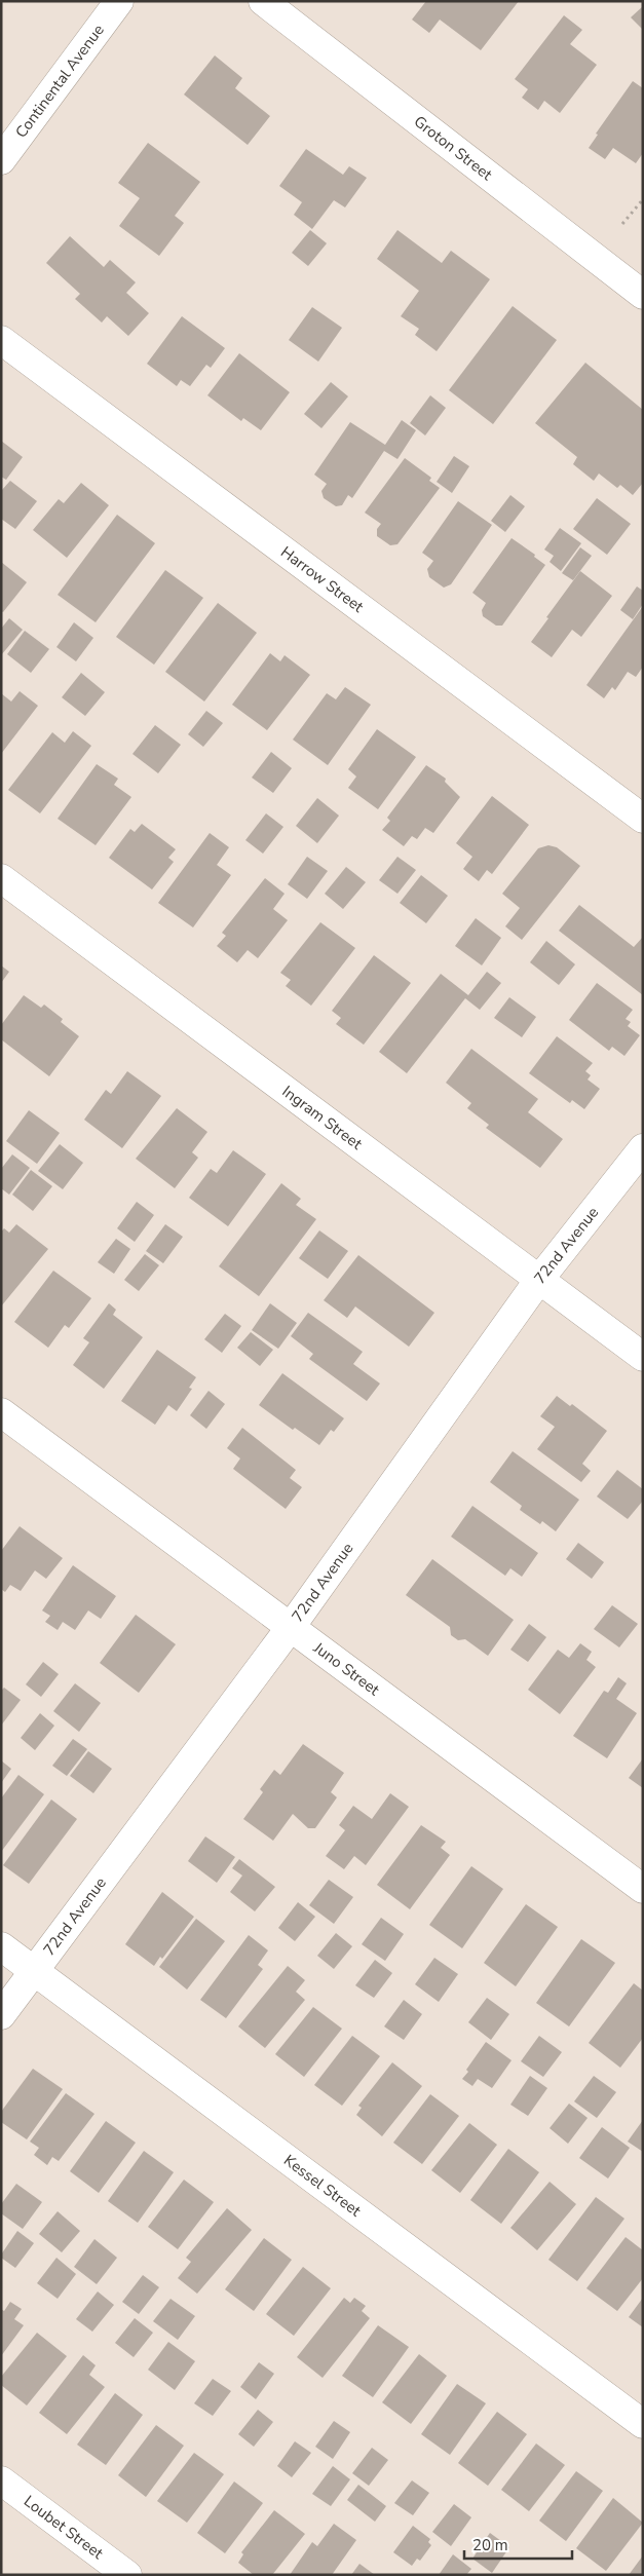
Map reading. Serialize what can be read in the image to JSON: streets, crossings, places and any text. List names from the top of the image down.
{
  "streets": {
    "street": [
      "Continental Avenue",
      "Groton Street",
      "Harrow Street",
      "Ingram Street",
      "72nd Avenue",
      "Juno Street",
      "Kessel Street",
      "Loubet Street"
    ]
  },
  "crossings": [
    ["Ingram Street", "72nd Avenue"],
    ["72nd Avenue", "Juno Street"],
    ["72nd Avenue", "Kessel Street"]
  ],
  "scale_bar": "20 m"
}
